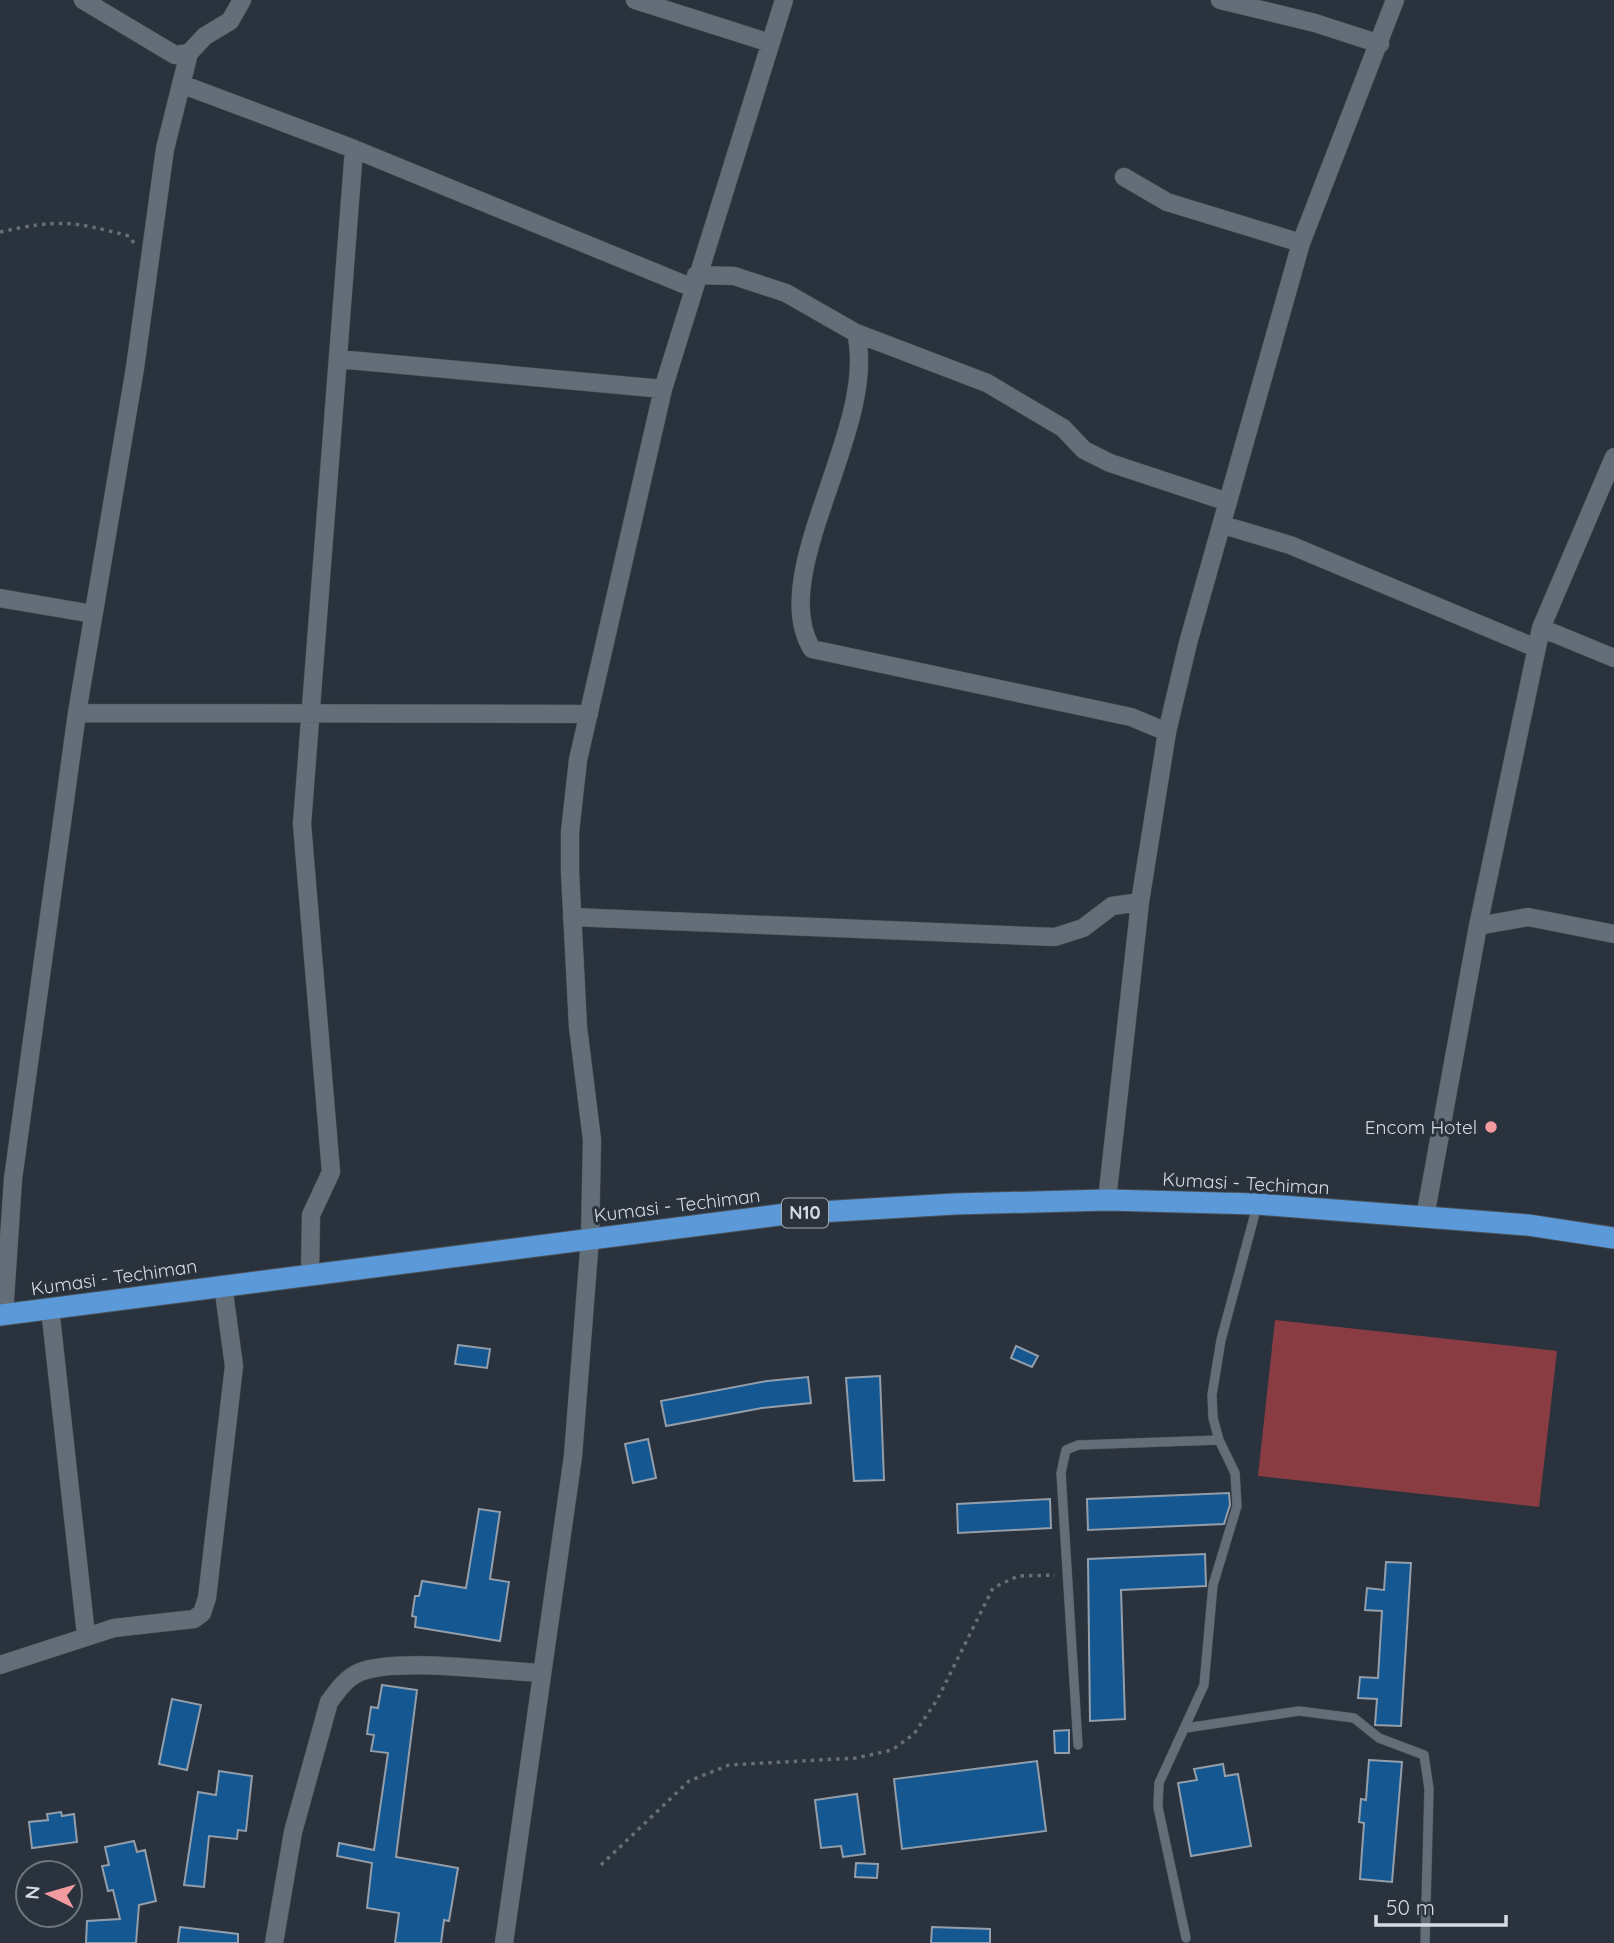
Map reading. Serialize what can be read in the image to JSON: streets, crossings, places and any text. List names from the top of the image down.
{
  "streets": {
    "highway": ["Kumasi - Techiman", "N10"]
  },
  "places": ["Encom Hotel"],
  "scale_bar": "50 m",
  "north": "left"
}
